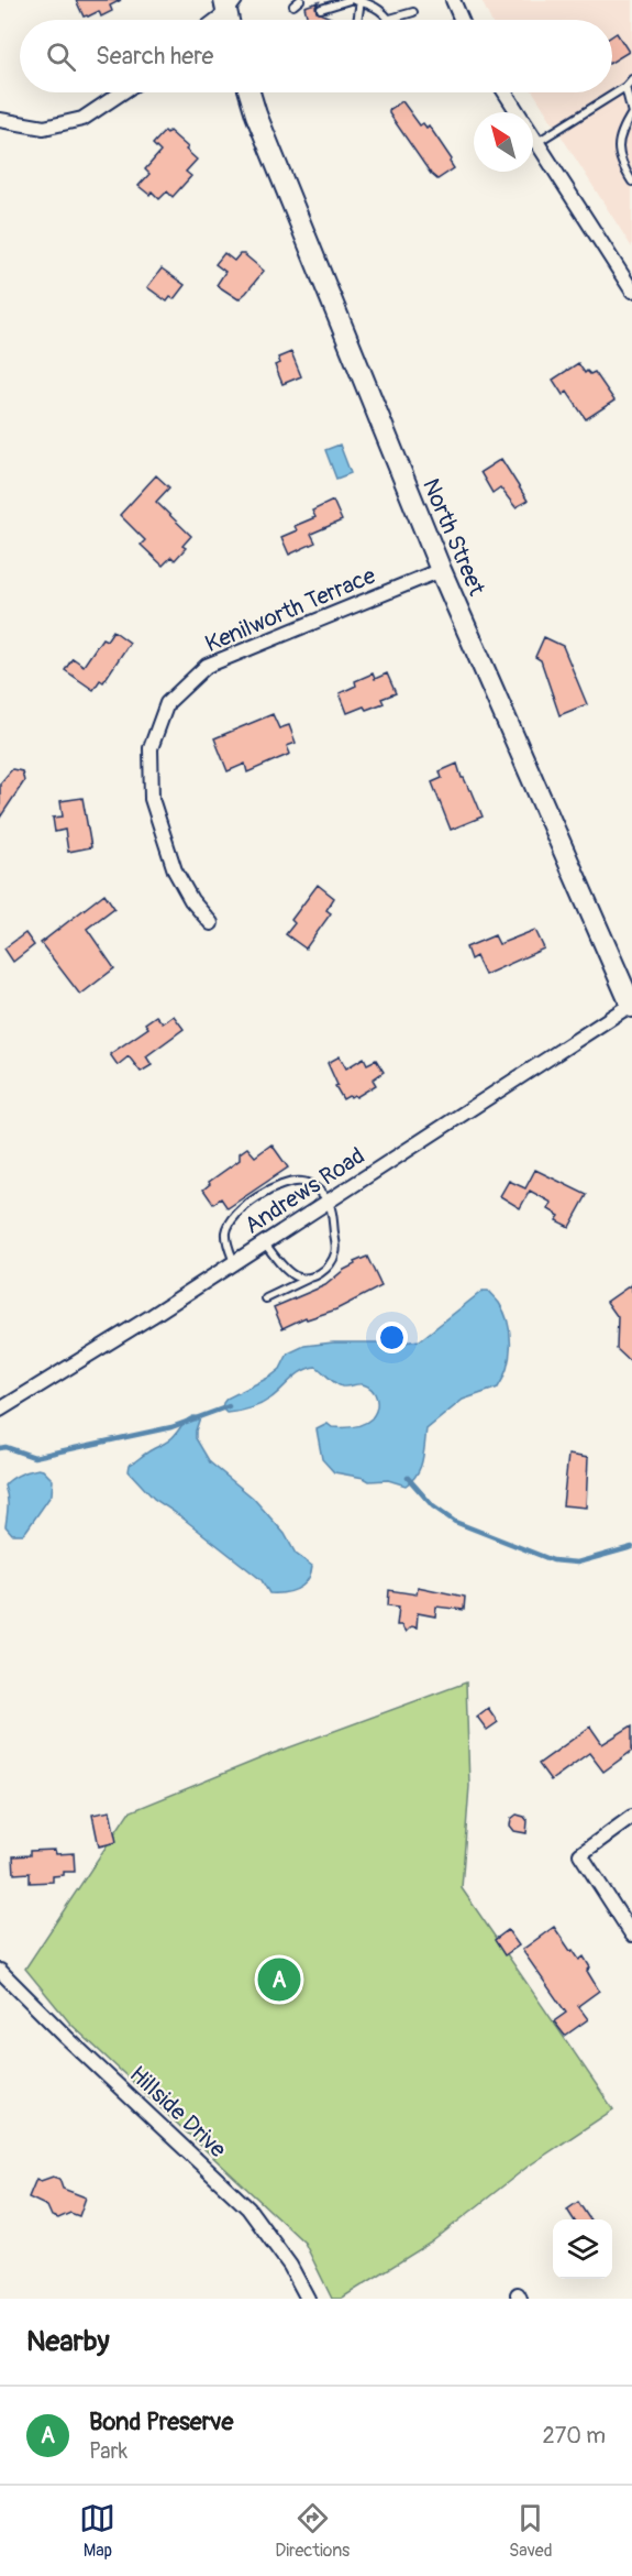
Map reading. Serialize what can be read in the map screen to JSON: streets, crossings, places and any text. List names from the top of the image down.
{
  "streets": {
    "main road": ["North Street"],
    "street": ["Kenilworth Terrace", "Andrews Road", "Hillside Drive"]
  },
  "crossings": [
    ["North Street", "Kenilworth Terrace"],
    ["North Street", "Andrews Road"]
  ],
  "north": "top left",
  "page": {
    "search": "Search here",
    "pins": "A",
    "heading": "Nearby",
    "list": [
      {
        "mark": "A",
        "name": "Bond Preserve",
        "note": "Park",
        "value": "270 m"
      }
    ],
    "nav": ["Map", "Directions", "Saved"]
  }
}
